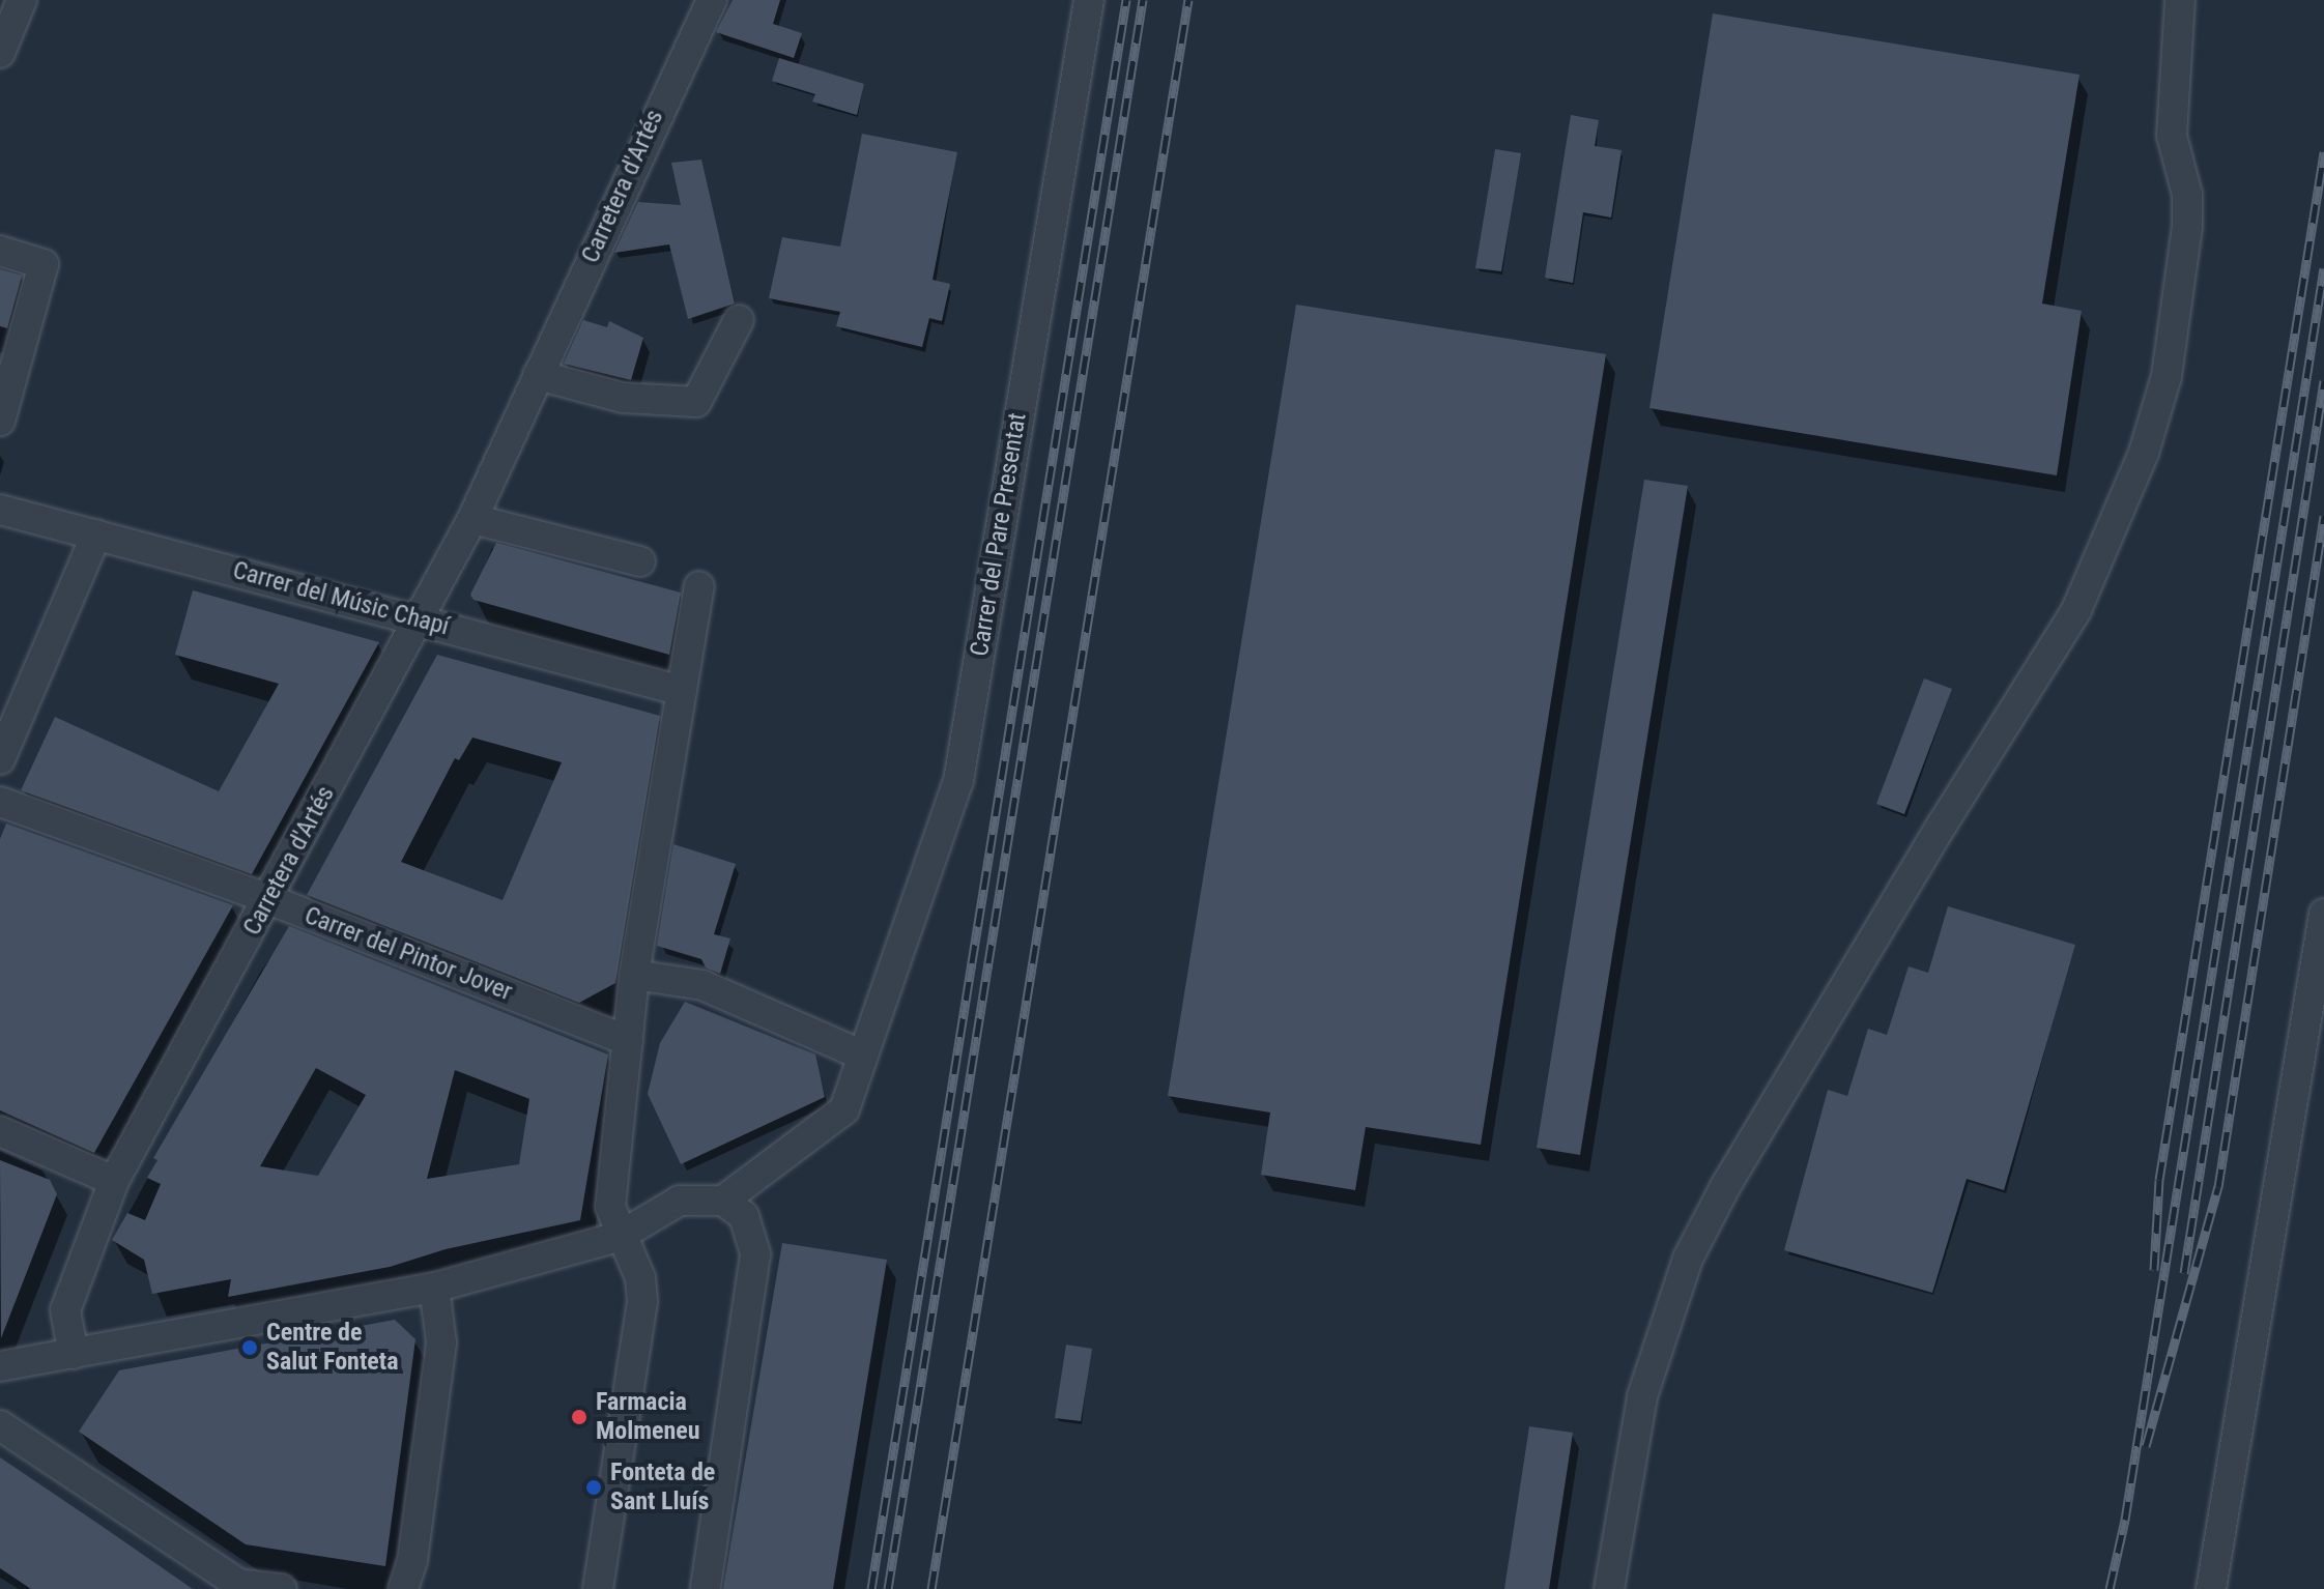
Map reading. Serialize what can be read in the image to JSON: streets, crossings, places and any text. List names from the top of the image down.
{
  "streets": {
    "street": [
      "Carretera d'Artés",
      "Carrer del Pare Presentat",
      "Carrer del Músic Chapí",
      "Carrer del Pintor Jover"
    ]
  },
  "crossings": [
    ["Carretera d'Artés", "Carrer del Músic Chapí"],
    ["Carretera d'Artés", "Carrer del Pintor Jover"]
  ],
  "places": ["Centre de Salut Fonteta", "Farmacia Molmeneu", "Fonteta de Sant Lluís"]
}
